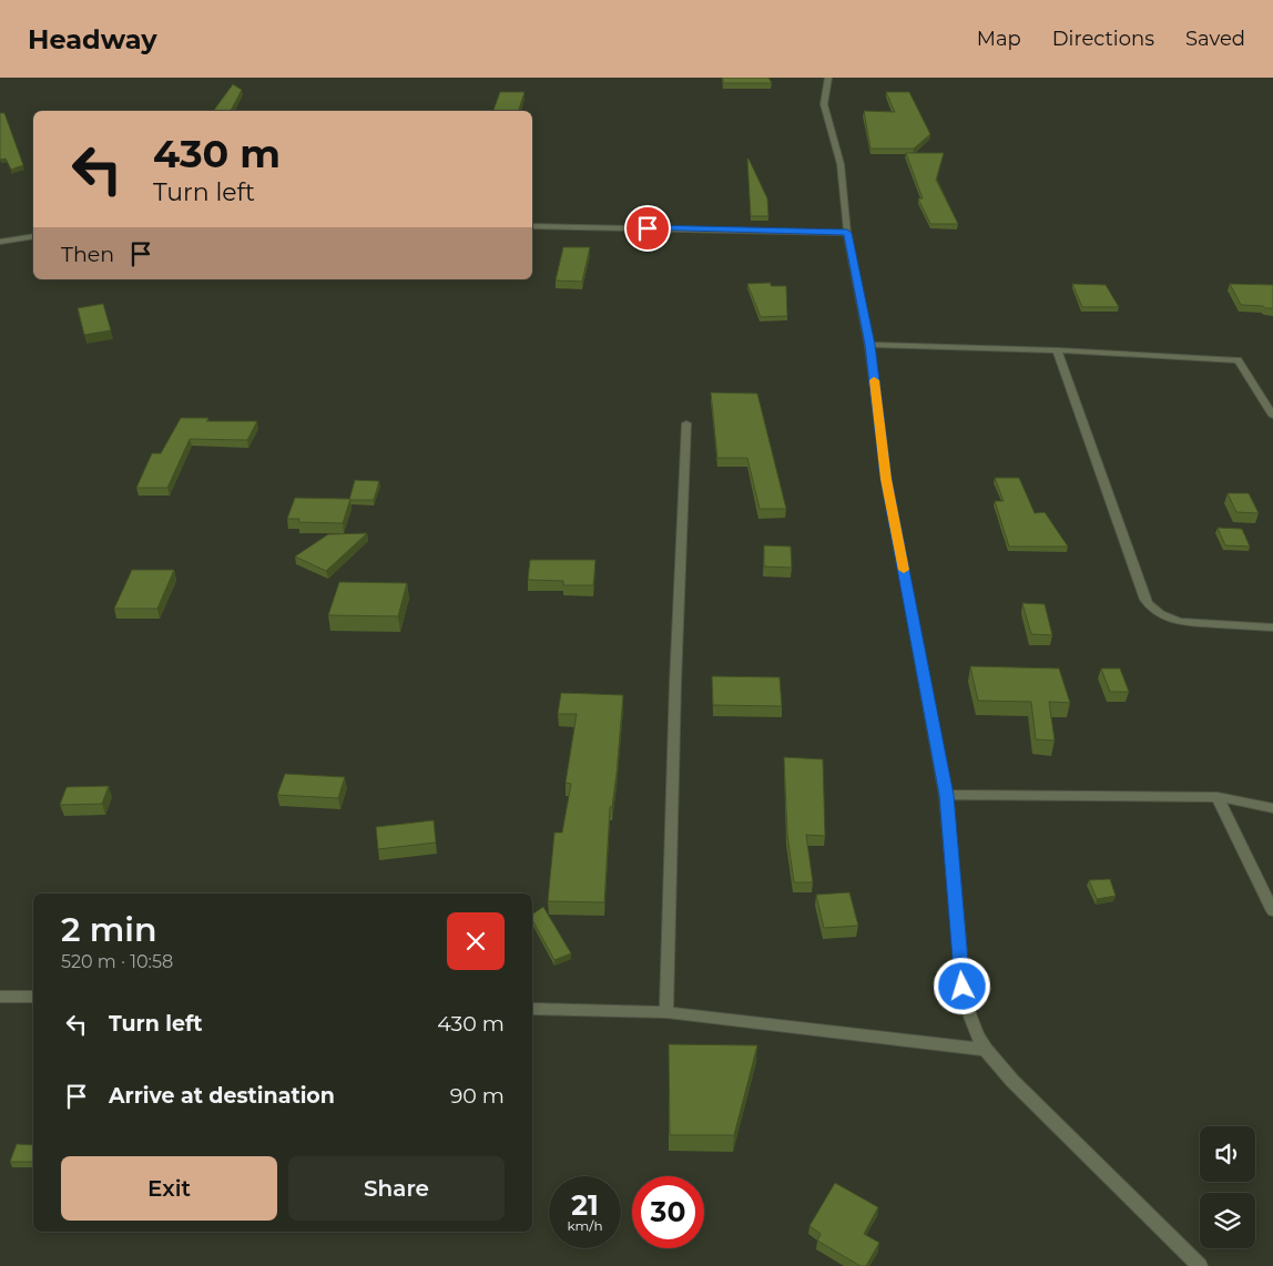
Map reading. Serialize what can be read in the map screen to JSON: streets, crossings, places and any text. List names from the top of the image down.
{
  "page": {
    "header": "Headway",
    "nav": ["Map", "Directions", "Saved"],
    "turn": ["430 m", "Turn left"],
    "then": "Then",
    "heading": ["2 min", "520 m · 10:58"],
    "list": [
      {
        "name": "Turn left",
        "value": "430 m"
      },
      {
        "name": "Arrive at destination",
        "value": "90 m"
      }
    ],
    "buttons": ["Exit", "Share"],
    "speed": "21 km/h",
    "limit": "30"
  }
}
